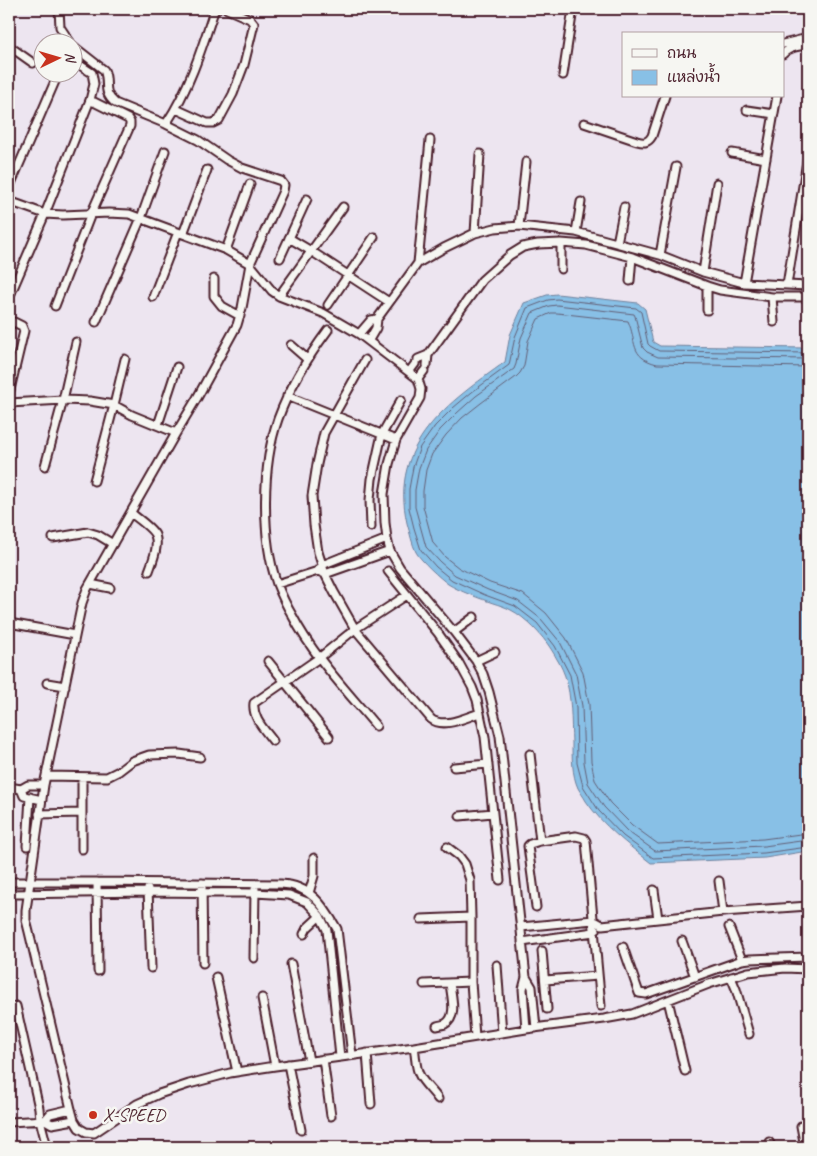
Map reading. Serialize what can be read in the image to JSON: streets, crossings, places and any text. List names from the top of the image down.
{
  "places": ["X-SPEED"],
  "legend": ["ถนน", "แหล่งน้ำ"],
  "north": "right"
}
